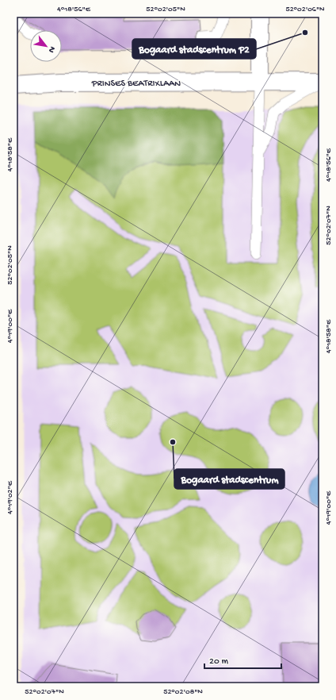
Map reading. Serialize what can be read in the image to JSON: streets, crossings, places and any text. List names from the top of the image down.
{
  "streets": {
    "main road": ["PRINSES BEATRIXLAAN"]
  },
  "places": ["Bogaard stadscentrum P2", "Bogaard stadscentrum"],
  "scale_bar": "20 m",
  "north": "bottom right",
  "coordinates": [
    "4°18'56\"E",
    "52°02'05\"N",
    "52°02'06\"N",
    "4°18'58\"E",
    "52°02'07\"N",
    "4°19'00\"E",
    "4°19'02\"E",
    "52°02'08\"N"
  ]
}
